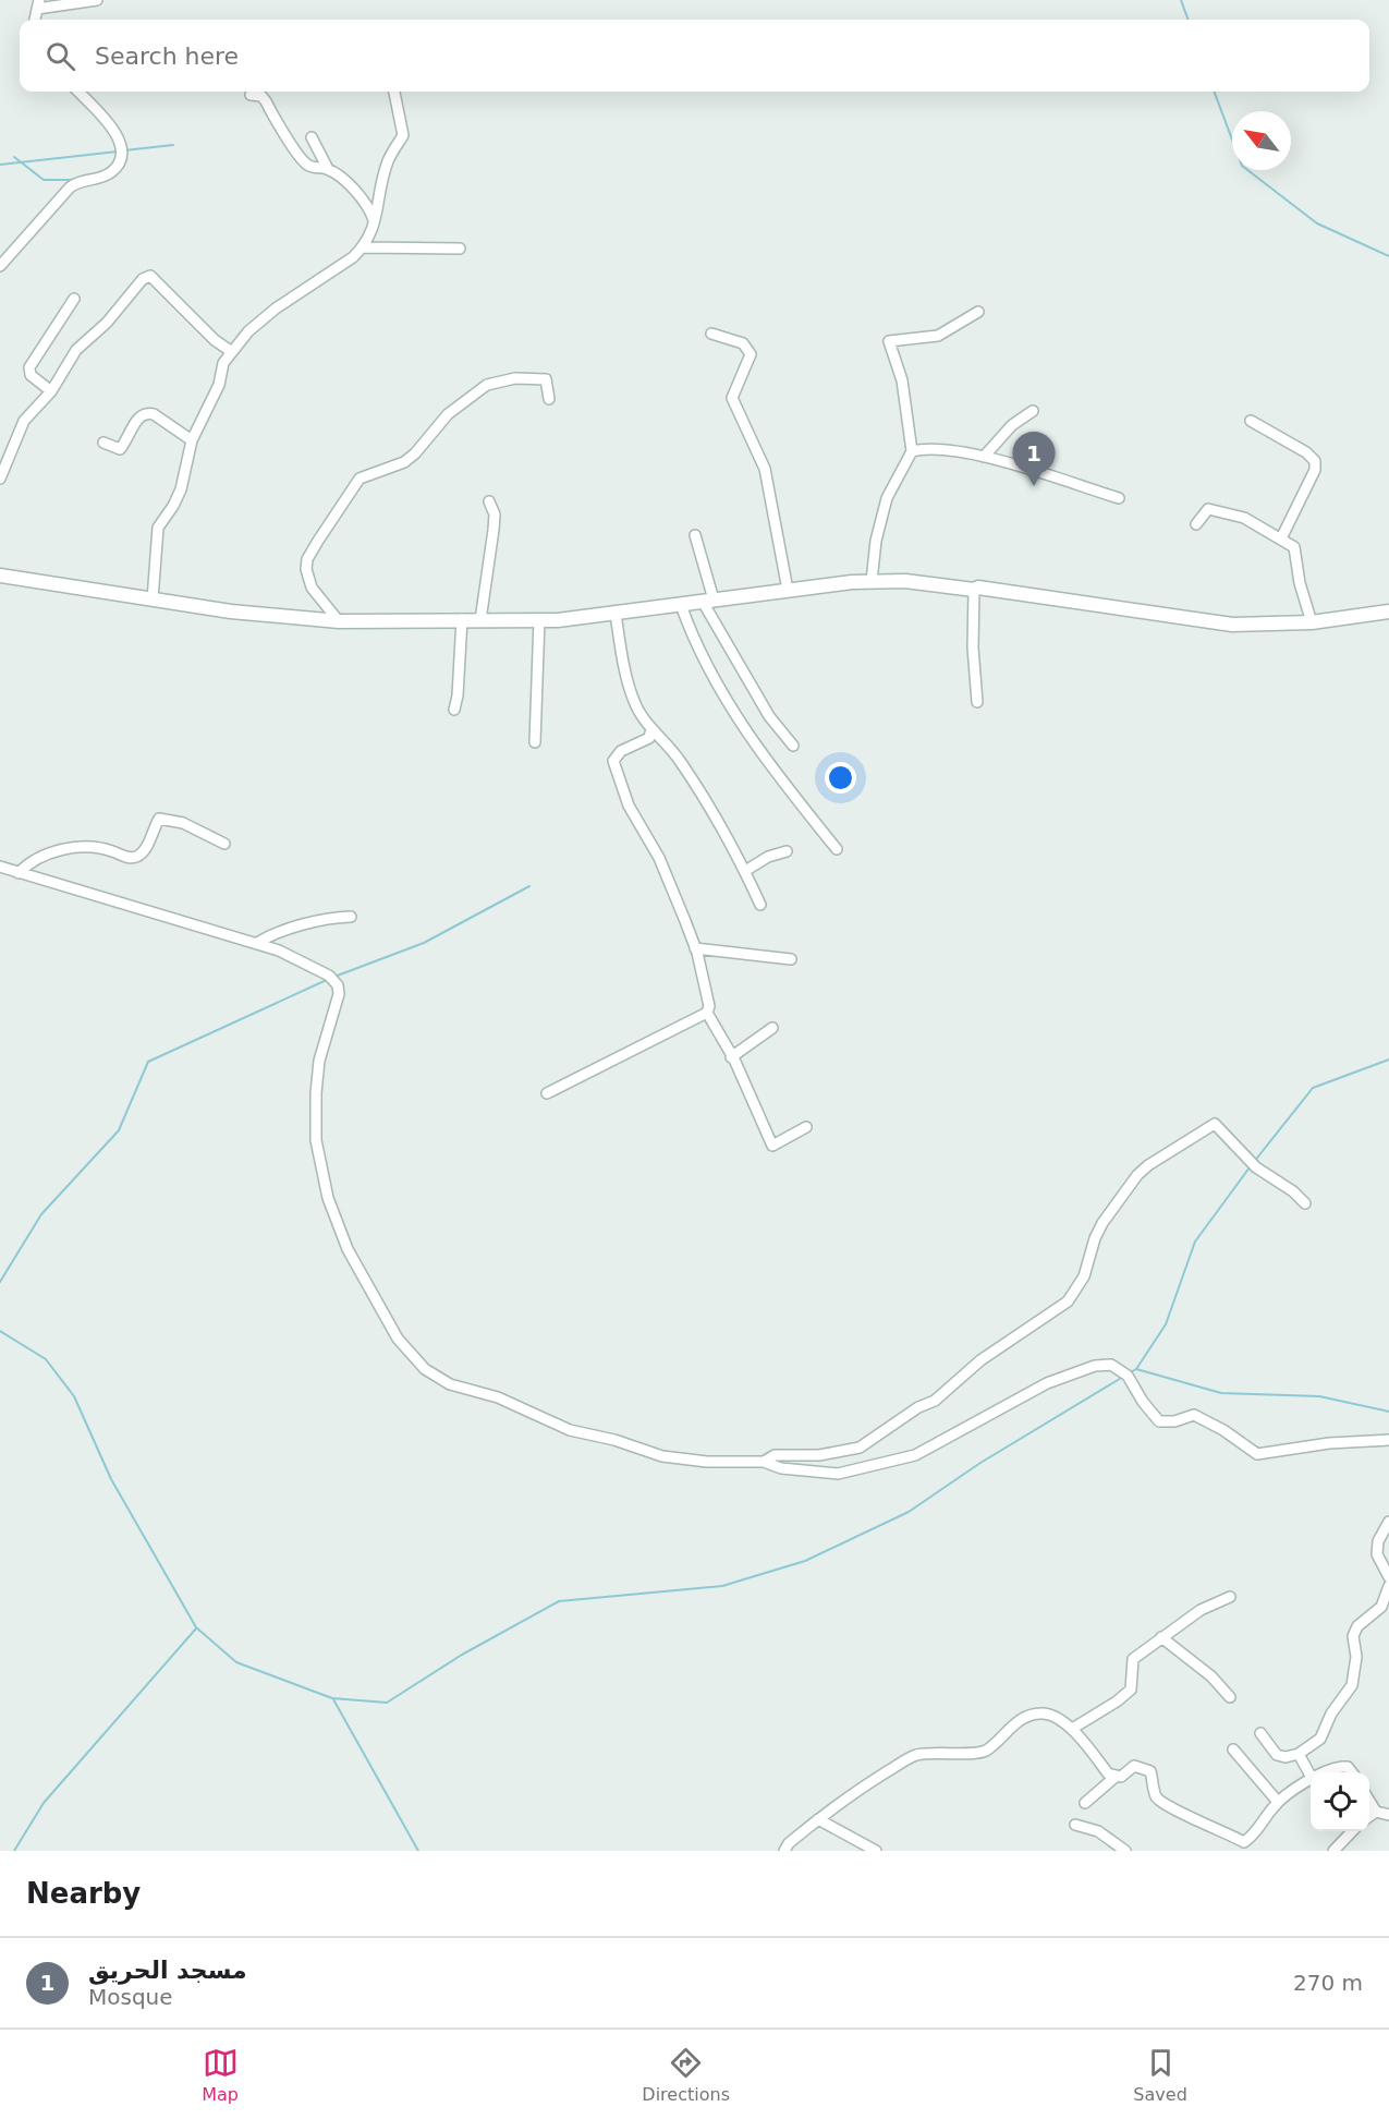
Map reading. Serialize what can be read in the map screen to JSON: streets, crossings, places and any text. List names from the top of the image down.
{
  "north": "top left",
  "page": {
    "search": "Search here",
    "pins": "1",
    "heading": "Nearby",
    "list": [
      {
        "mark": "1",
        "name": "مسجد الحريق",
        "note": "Mosque",
        "value": "270 m"
      }
    ],
    "nav": ["Map", "Directions", "Saved"]
  }
}
